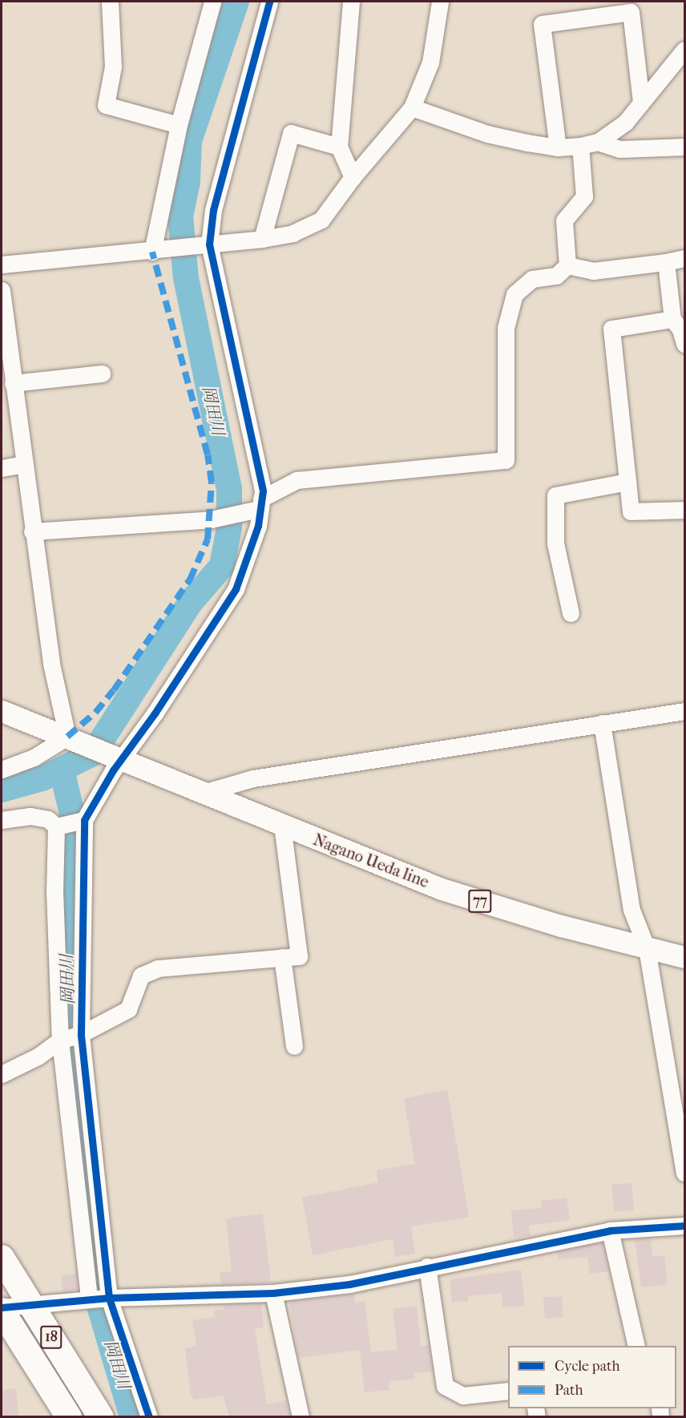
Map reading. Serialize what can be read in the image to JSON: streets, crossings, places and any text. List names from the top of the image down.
{
  "streets": {
    "highway": ["18"],
    "main road": ["Nagano Ueda line", "77"]
  },
  "crossings": [
    ["Nagano Ueda line", "77"]
  ],
  "water": ["岡田川"],
  "legend": ["Cycle path", "Path"]
}
